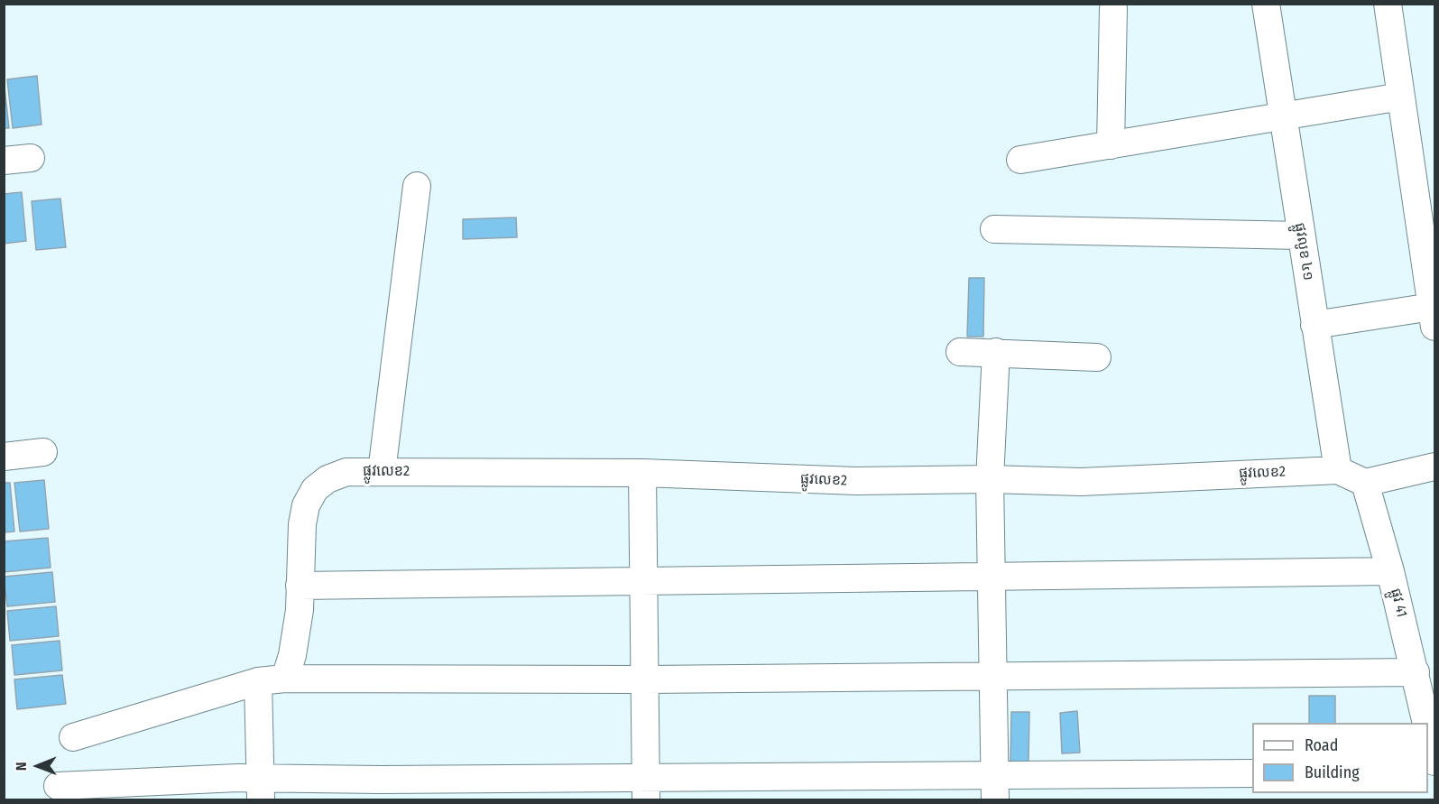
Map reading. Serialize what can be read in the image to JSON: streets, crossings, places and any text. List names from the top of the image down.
{
  "streets": {
    "street": ["ផ្លូវលូខ ៤១", "ផ្លូវលេខ2", "ផ្លូវ 41"]
  },
  "crossings": [
    ["ផ្លូវលូខ ៤១", "ផ្លូវលេខ2"]
  ],
  "legend": ["Road", "Building"],
  "north": "left"
}
